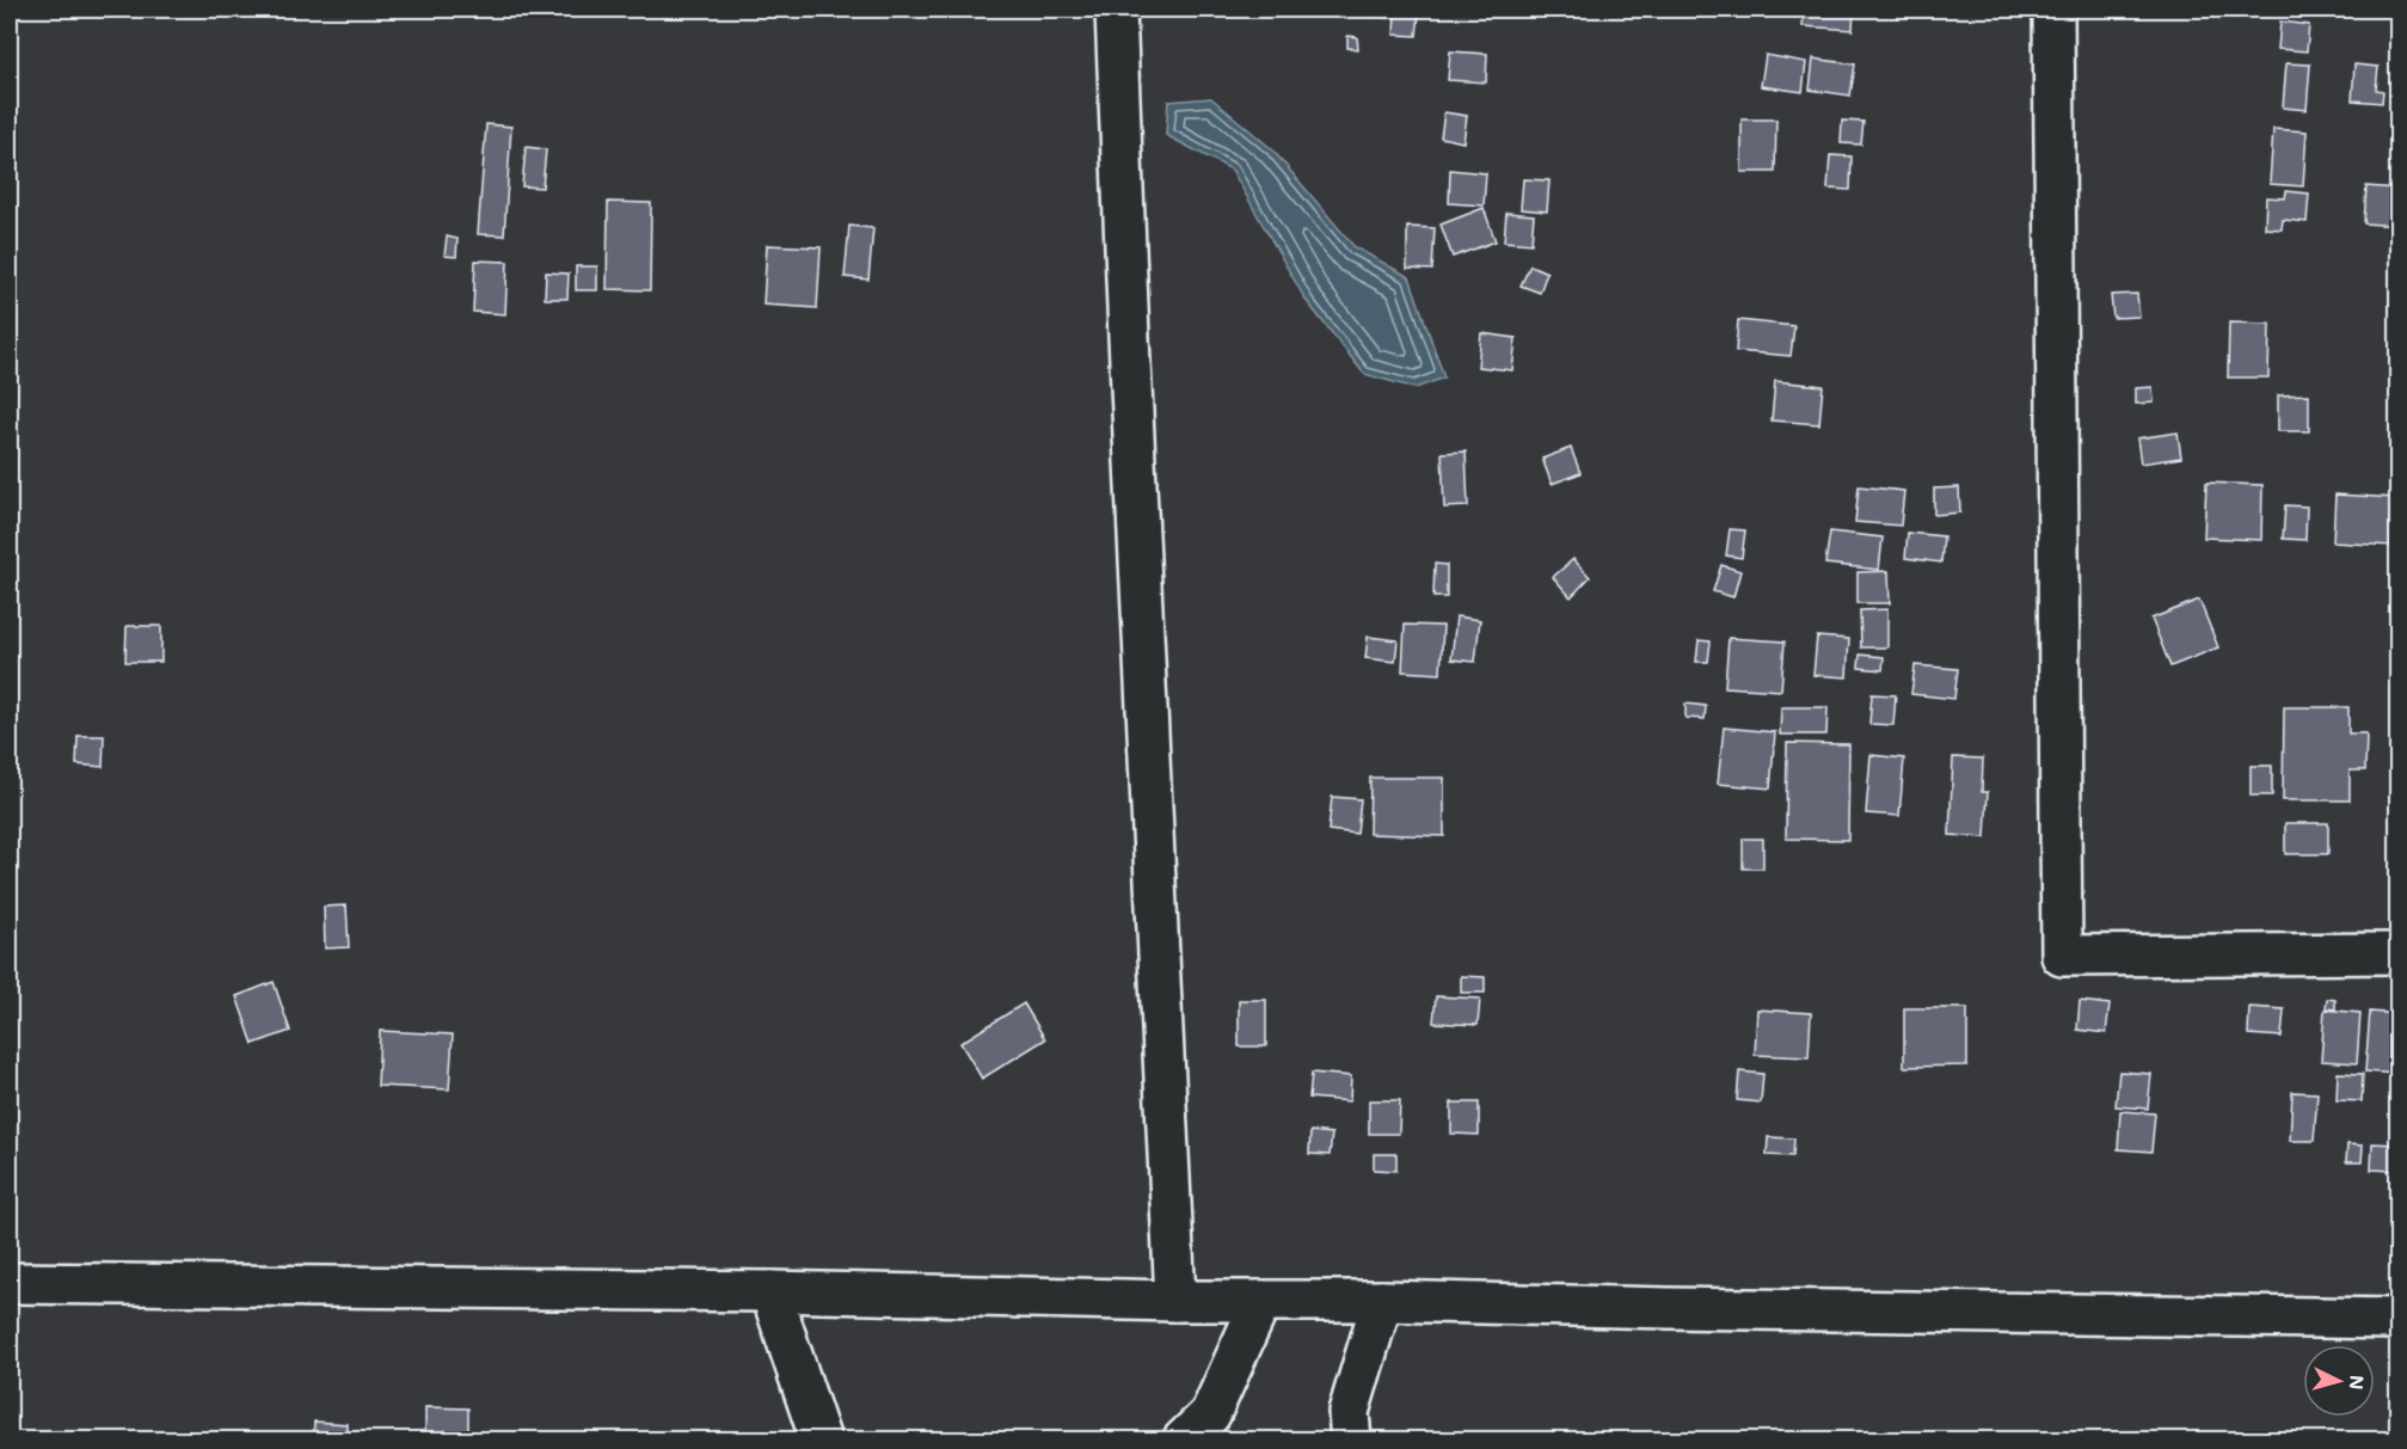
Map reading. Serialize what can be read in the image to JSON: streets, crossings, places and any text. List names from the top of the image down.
{
  "north": "right"
}
